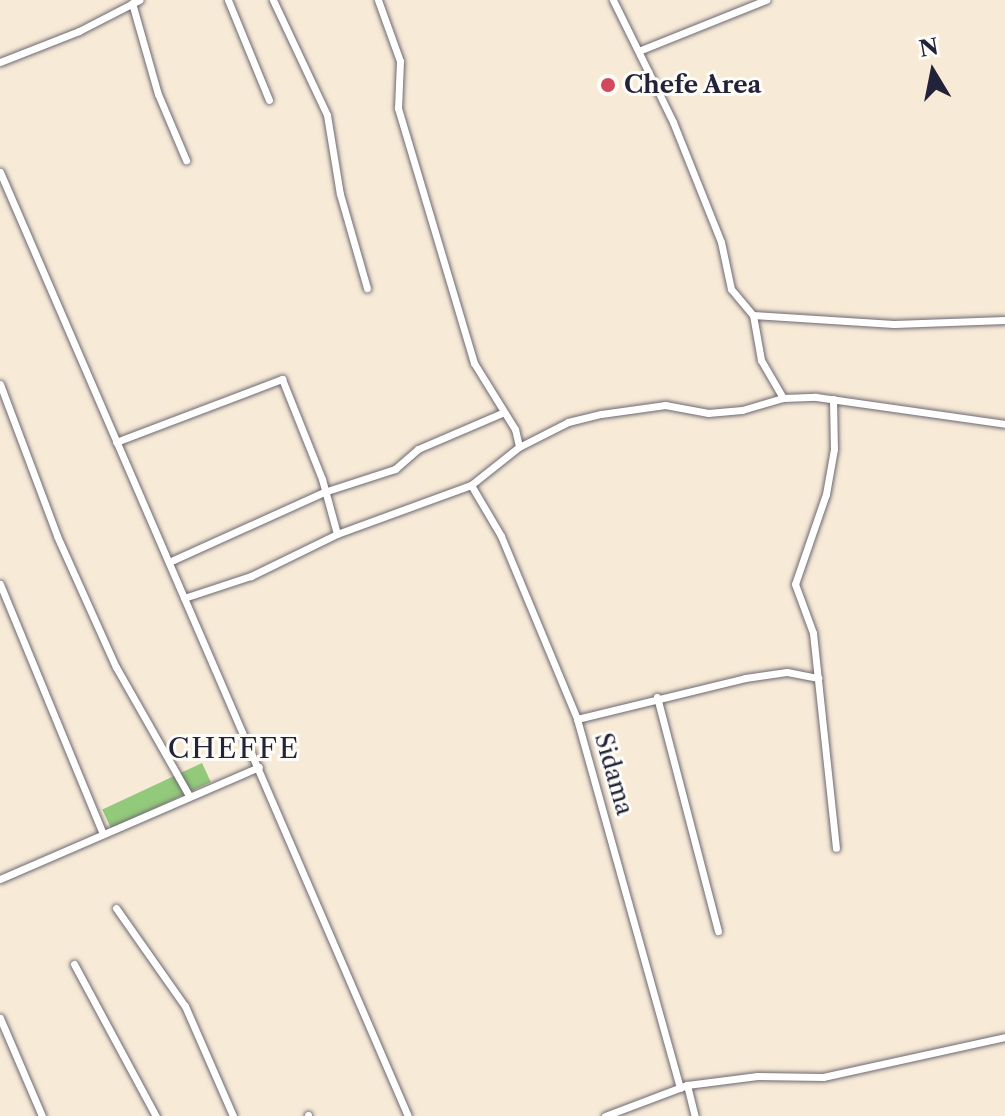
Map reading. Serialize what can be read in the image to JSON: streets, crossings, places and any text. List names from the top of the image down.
{
  "streets": {
    "street": ["Sidama"]
  },
  "districts": ["CHEFFE"],
  "places": ["Chefe Area"],
  "north": "top"
}
